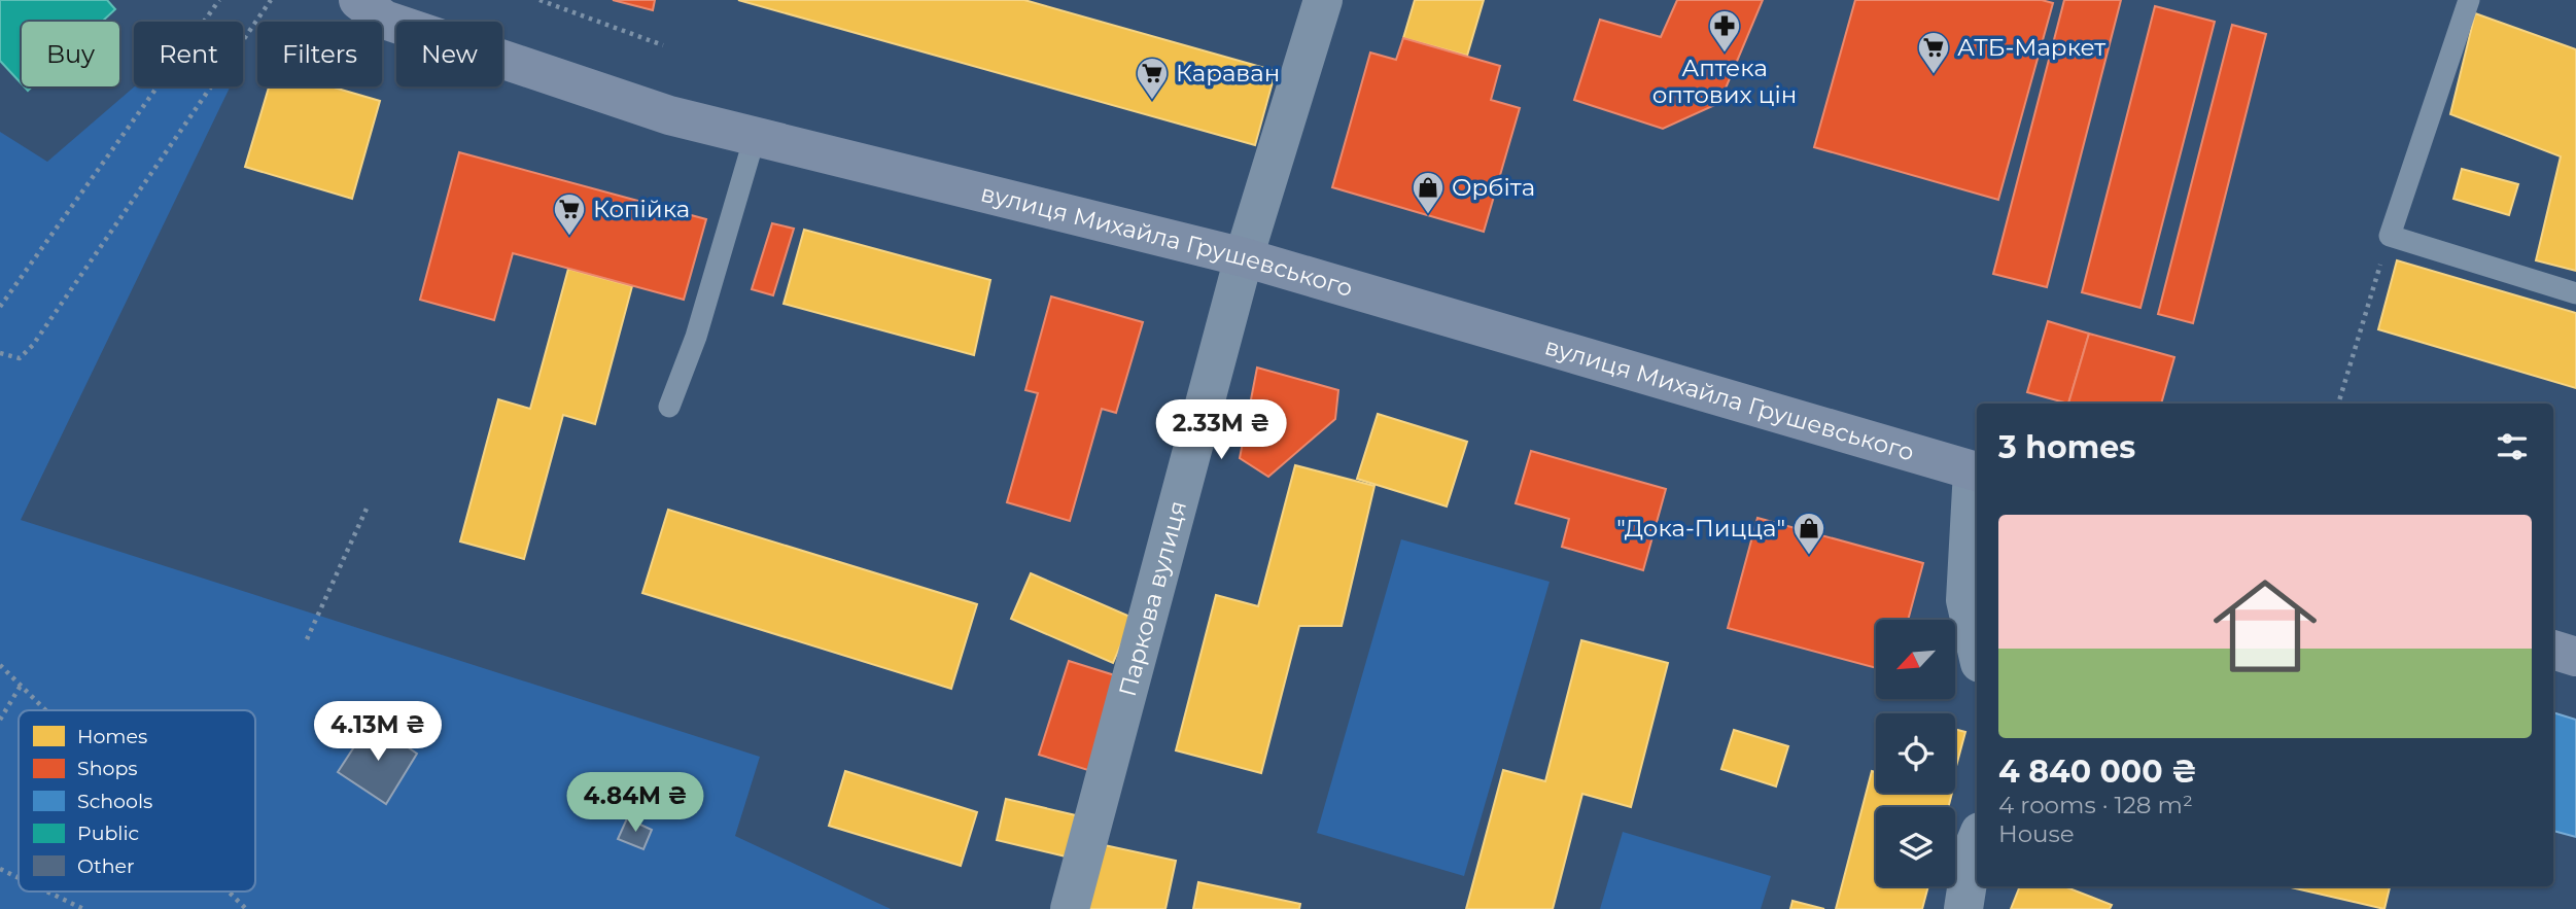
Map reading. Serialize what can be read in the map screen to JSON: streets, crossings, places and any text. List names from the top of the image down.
{
  "streets": {
    "main road": ["вулиця Михайла Грушевського"],
    "street": ["Паркова вулиця"]
  },
  "crossings": [
    ["вулиця Михайла Грушевського", "Паркова вулиця"]
  ],
  "places": {
    "pharmacy": ["Аптека оптових цін"],
    "supermarket": ["АТБ-Маркет", "Караван", "Копійка"],
    "shop": ["Орбіта", "\"Дока-Пицца\""]
  },
  "legend": [
    "Homes",
    "Shops",
    "Schools",
    "Public",
    "Other"
  ],
  "north": "bottom left",
  "page": {
    "chip": [
      "Buy",
      "Rent",
      "Filters",
      "New"
    ],
    "price": ["2.33M ₴", "4.13M ₴", "4.84M ₴"],
    "heading": "3 homes",
    "list": [
      {
        "name": "4 840 000 ₴",
        "note": "4 rooms · 128 m² · House"
      }
    ]
  }
}
